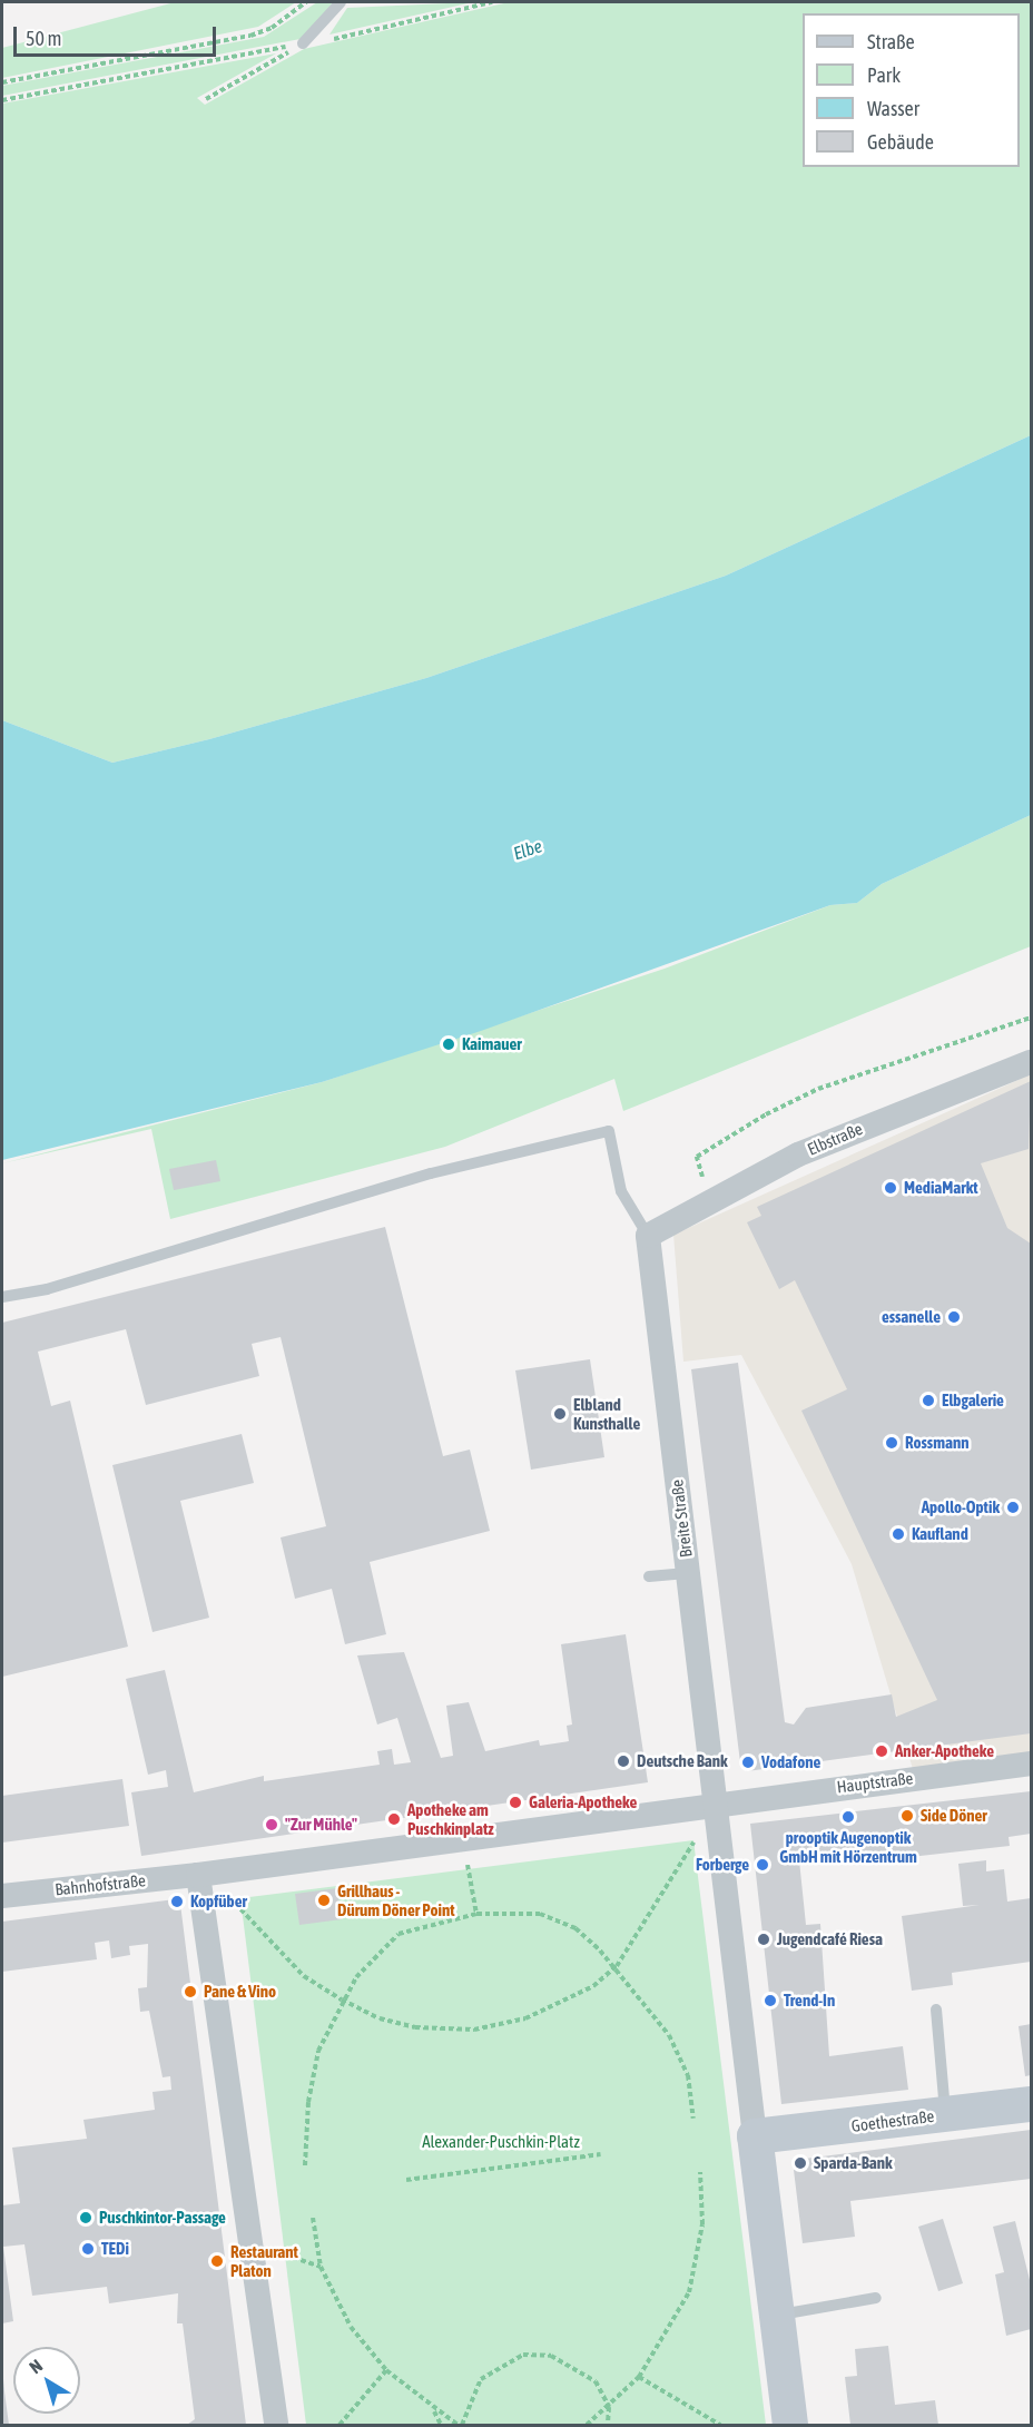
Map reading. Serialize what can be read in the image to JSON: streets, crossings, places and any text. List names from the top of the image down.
{
  "streets": {
    "main road": ["Goethestraße"],
    "street": [
      "Elbstraße",
      "Breite Straße",
      "Hauptstraße",
      "Bahnhofstraße"
    ]
  },
  "crossings": [
    ["Elbstraße", "Breite Straße"],
    ["Breite Straße", "Hauptstraße"]
  ],
  "water": ["Elbe"],
  "parks": ["Alexander-Puschkin-Platz"],
  "places": [
    "Kaimauer",
    "MediaMarkt",
    "essanelle",
    "Elbgalerie",
    "Elbland Kunsthalle",
    "Rossmann",
    "Apollo-Optik",
    "Kaufland",
    "Anker-Apotheke",
    "Deutsche Bank",
    "Vodafone",
    "Galeria-Apotheke",
    "Side Döner",
    "prooptik Augenoptik GmbH mit Hörzentrum",
    "Apotheke am Puschkinplatz",
    "\"Zur Mühle\"",
    "Forberge",
    "Grillhaus - Dürum Döner Point",
    "Kopfüber",
    "Jugendcafé Riesa",
    "Pane & Vino",
    "Trend-In",
    "Sparda-Bank",
    "Puschkintor-Passage",
    "TEDi",
    "Restaurant Platon"
  ],
  "legend": [
    "Straße",
    "Park",
    "Wasser",
    "Gebäude"
  ],
  "scale_bar": "50 m",
  "north": "top left"
}
